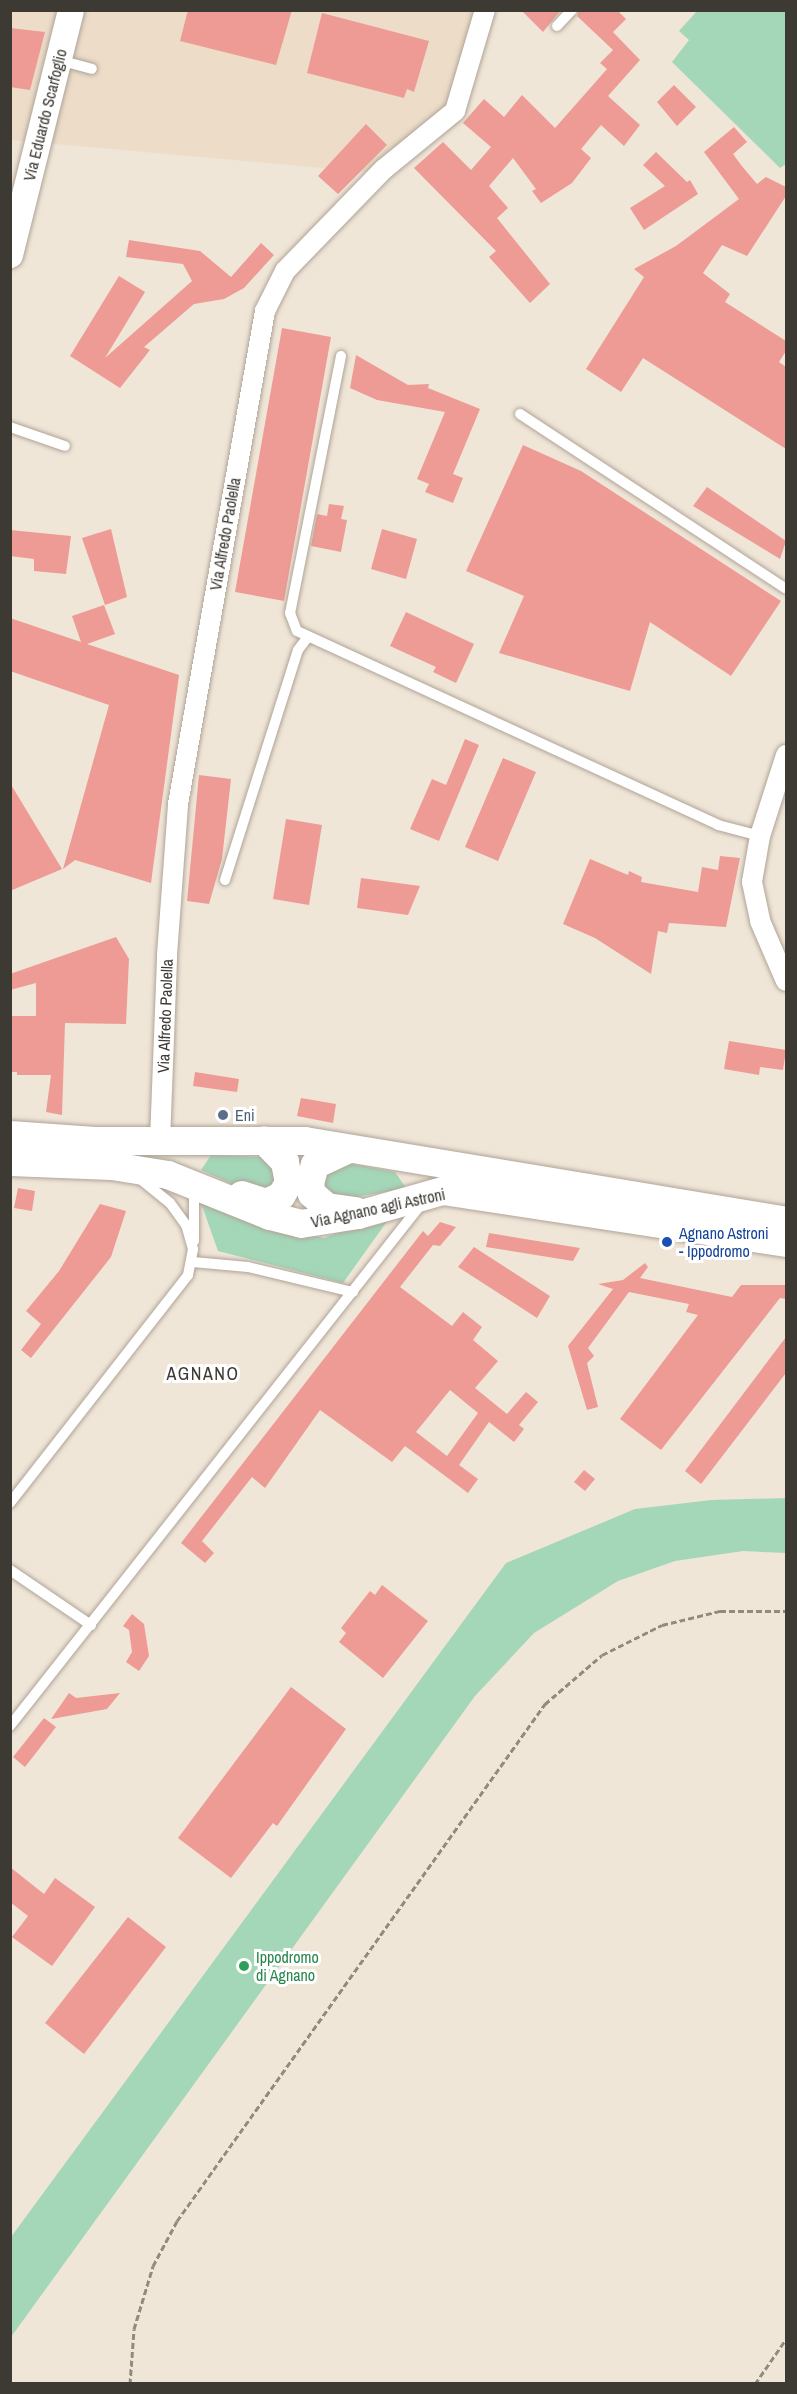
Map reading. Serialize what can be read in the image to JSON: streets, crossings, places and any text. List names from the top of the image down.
{
  "streets": {
    "main road": ["Via Agnano agli Astroni"],
    "street": ["Via Eduardo Scarfoglio", "Via Alfredo Paolella"]
  },
  "crossings": [
    ["Via Alfredo Paolella", "Via Agnano agli Astroni"]
  ],
  "districts": ["AGNANO"],
  "places": ["Eni", "Agnano Astroni - Ippodromo", "Ippodromo di Agnano"]
}
